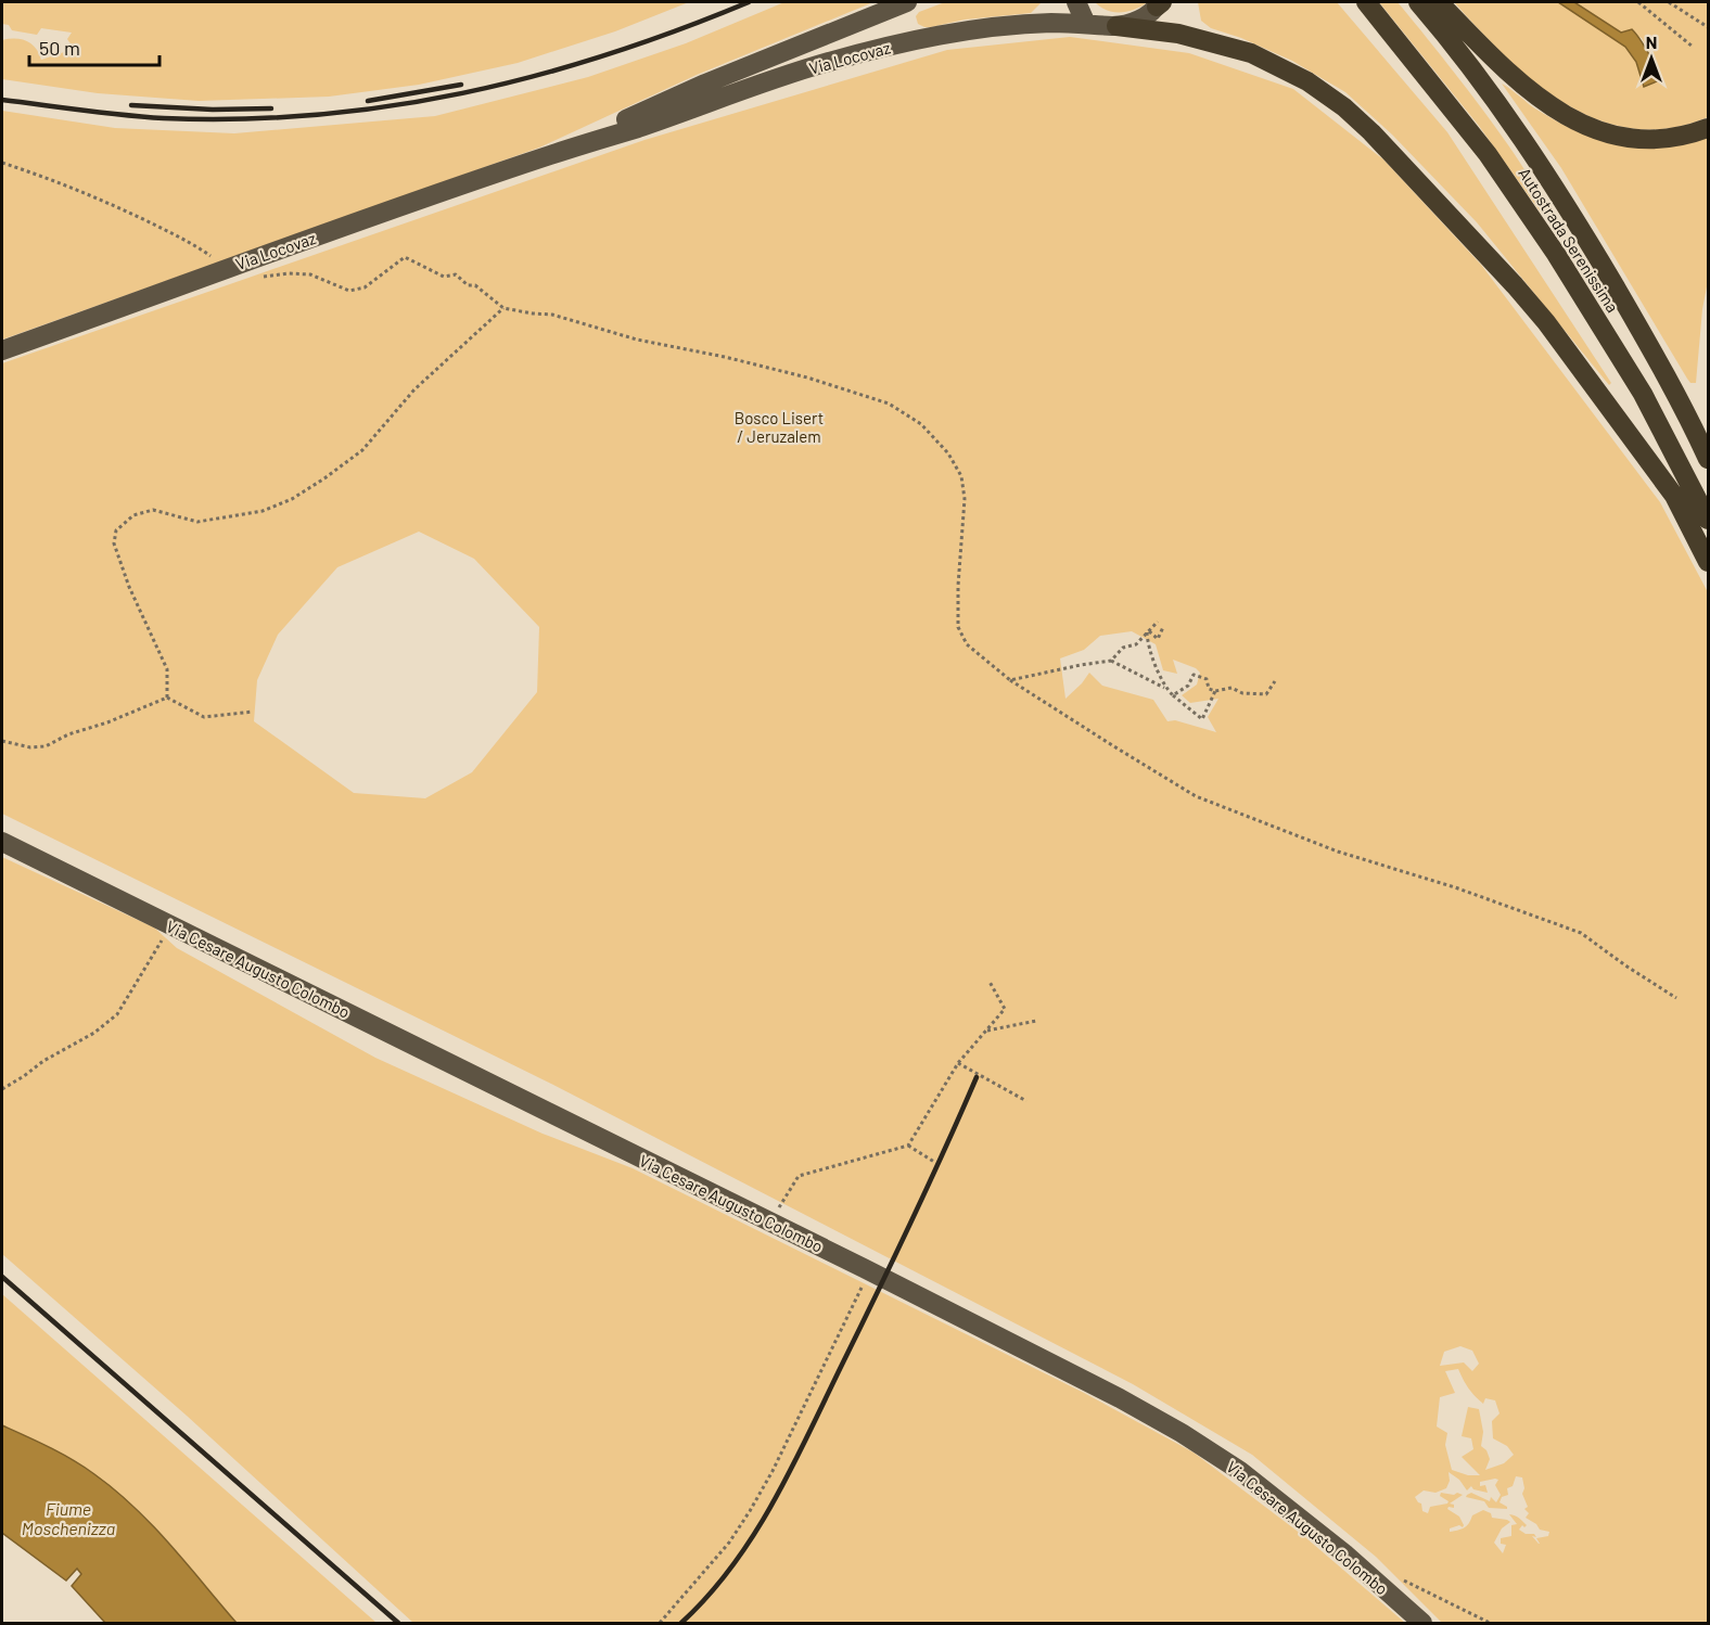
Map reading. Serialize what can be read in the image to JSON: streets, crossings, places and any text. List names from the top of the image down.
{
  "streets": {
    "highway": ["Autostrada Serenissima"],
    "main road": ["Via Locovaz", "Via Cesare Augusto Colombo"]
  },
  "water": ["Fiume Moschenizza"],
  "parks": ["Bosco Lisert / Jeruzalem"],
  "scale_bar": "50 m",
  "north": "top"
}
